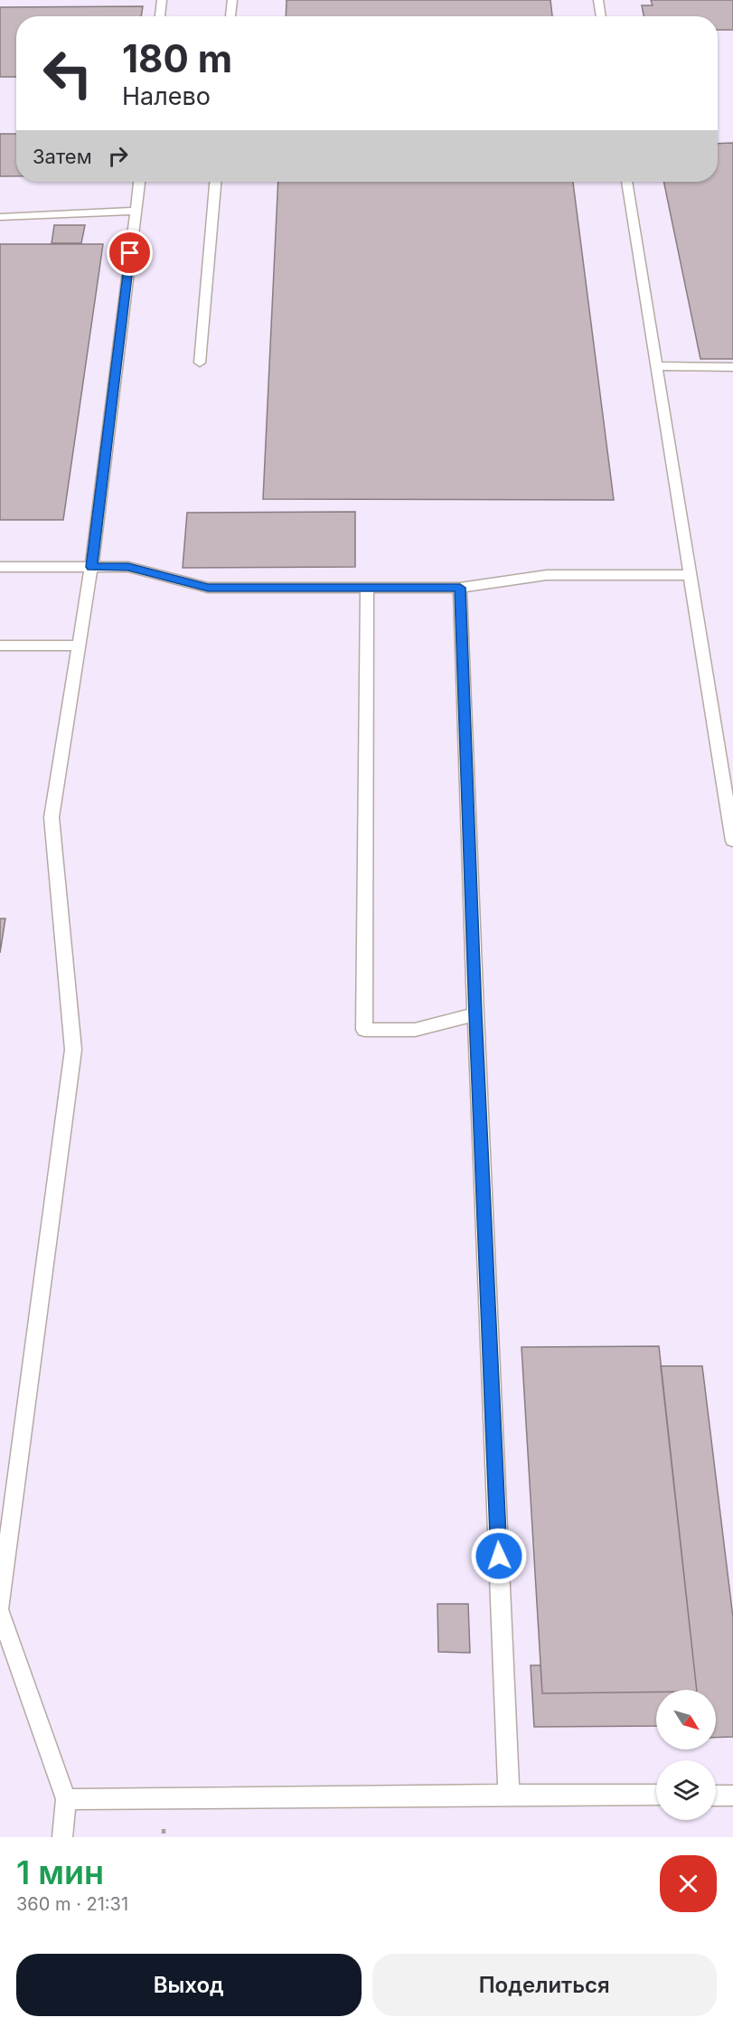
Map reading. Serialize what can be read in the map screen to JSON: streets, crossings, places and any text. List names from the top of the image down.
{
  "north": "bottom right",
  "page": {
    "turn": ["180 m", "Налево"],
    "then": "Затем",
    "heading": ["1 мин", "360 m · 21:31"],
    "buttons": ["Выход", "Поделиться"]
  }
}
